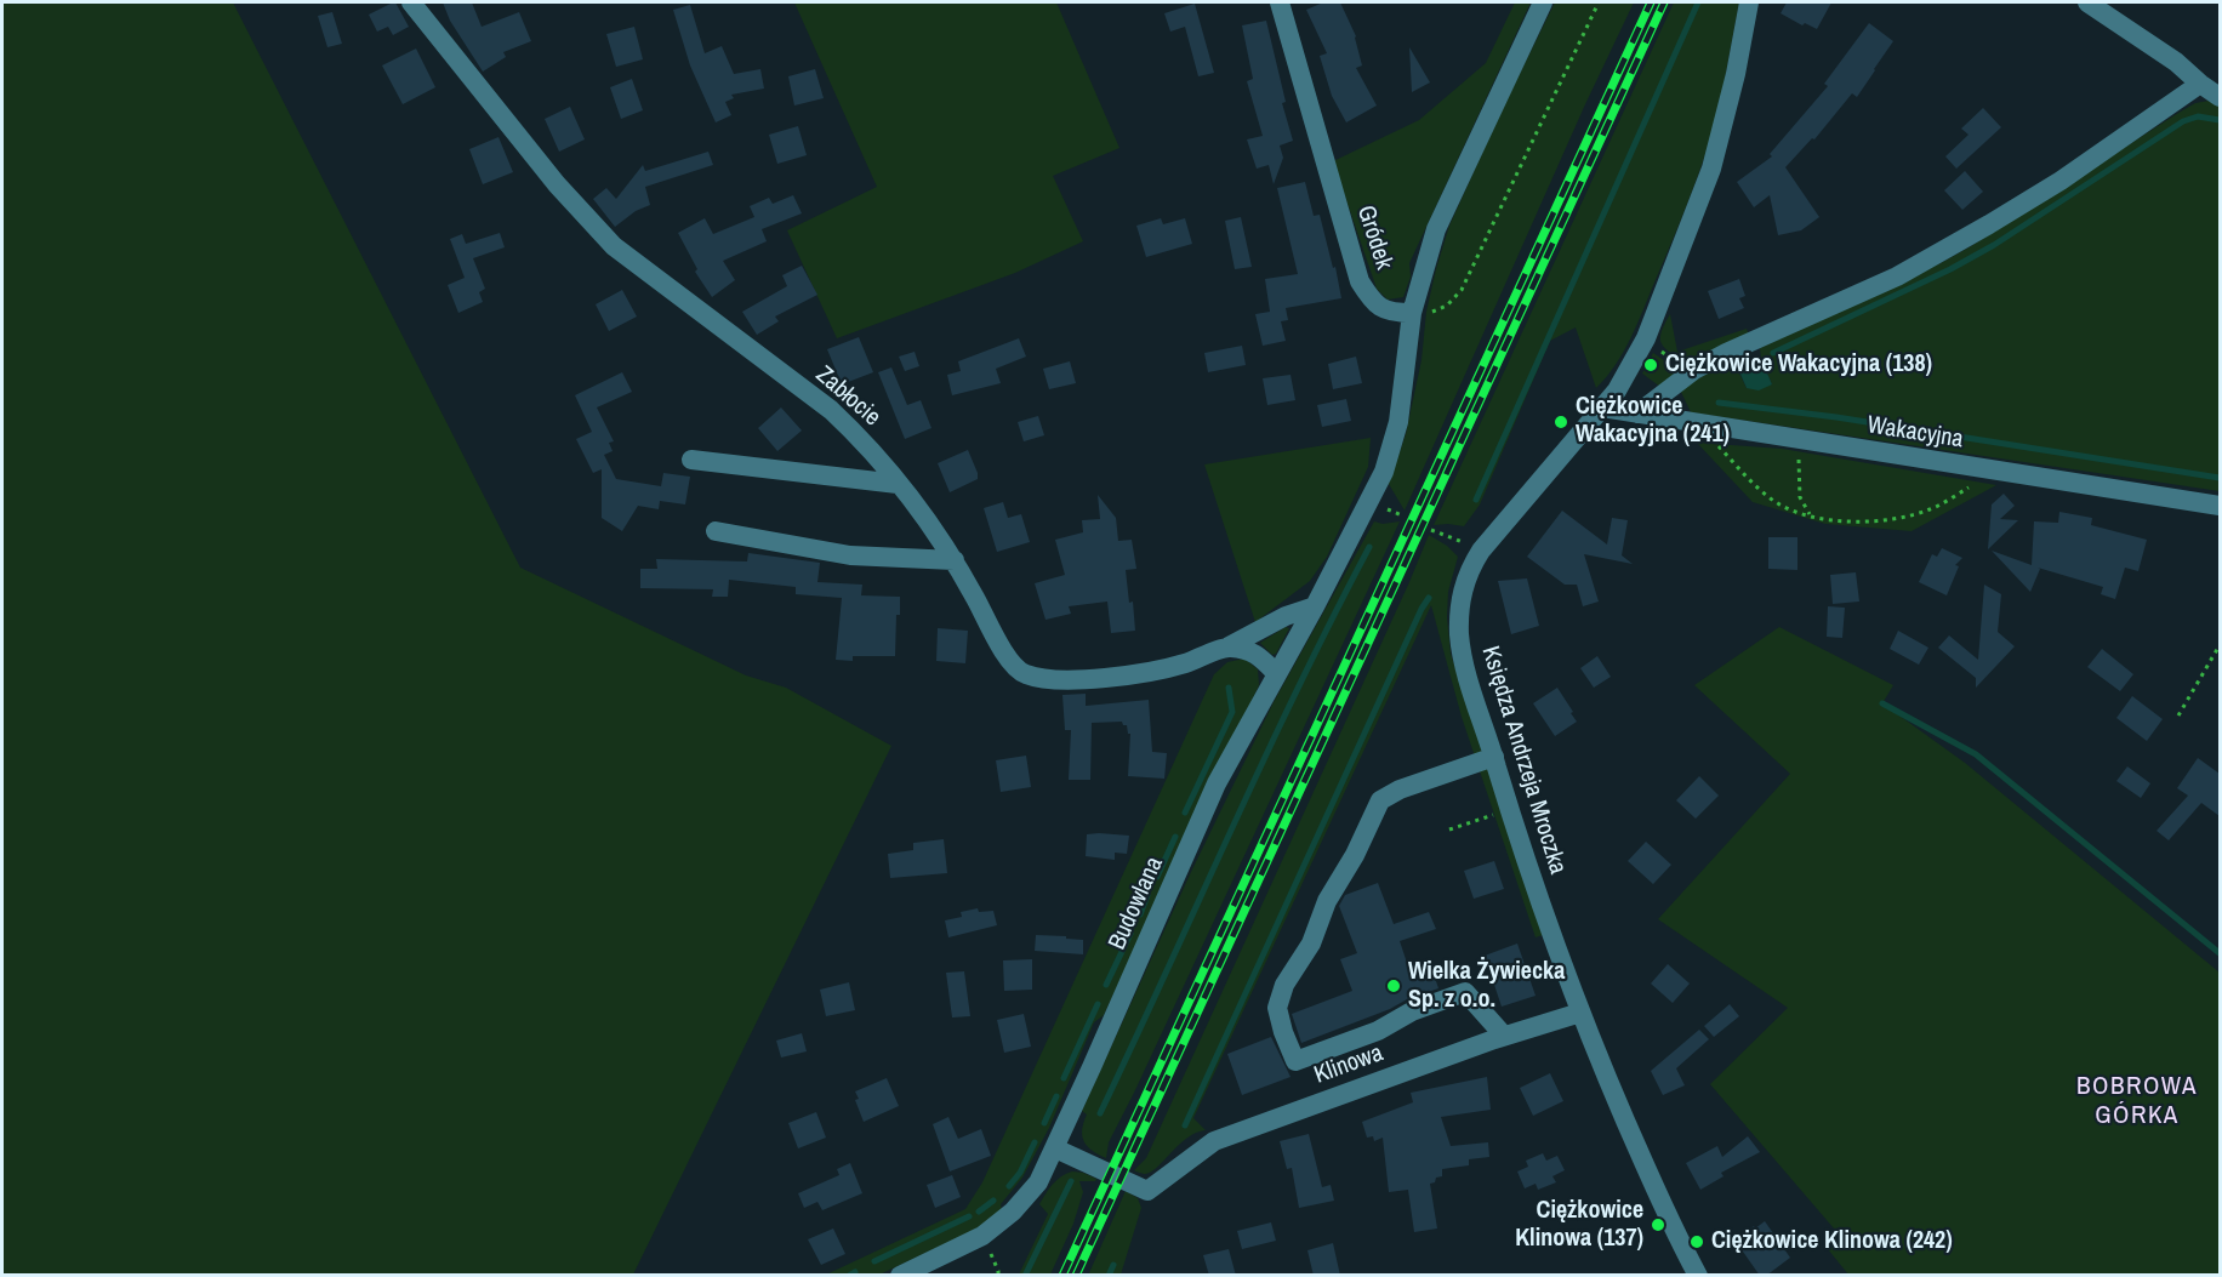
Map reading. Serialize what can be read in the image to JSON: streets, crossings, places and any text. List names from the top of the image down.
{
  "streets": {
    "street": [
      "Gródek",
      "Zabłocie",
      "Wakacyjna",
      "Księdza Andrzeja Mroczka",
      "Budowlana",
      "Klinowa"
    ]
  },
  "crossings": [
    ["Zabłocie", "Budowlana"],
    ["Wakacyjna", "Księdza Andrzeja Mroczka"],
    ["Księdza Andrzeja Mroczka", "Klinowa"],
    ["Budowlana", "Klinowa"]
  ],
  "districts": ["BOBROWA GÓRKA"],
  "places": [
    "Ciężkowice Wakacyjna (138)",
    "Ciężkowice Wakacyjna (241)",
    "Wielka Żywiecka Sp. z o.o.",
    "Ciężkowice Klinowa (137)",
    "Ciężkowice Klinowa (242)"
  ]
}
